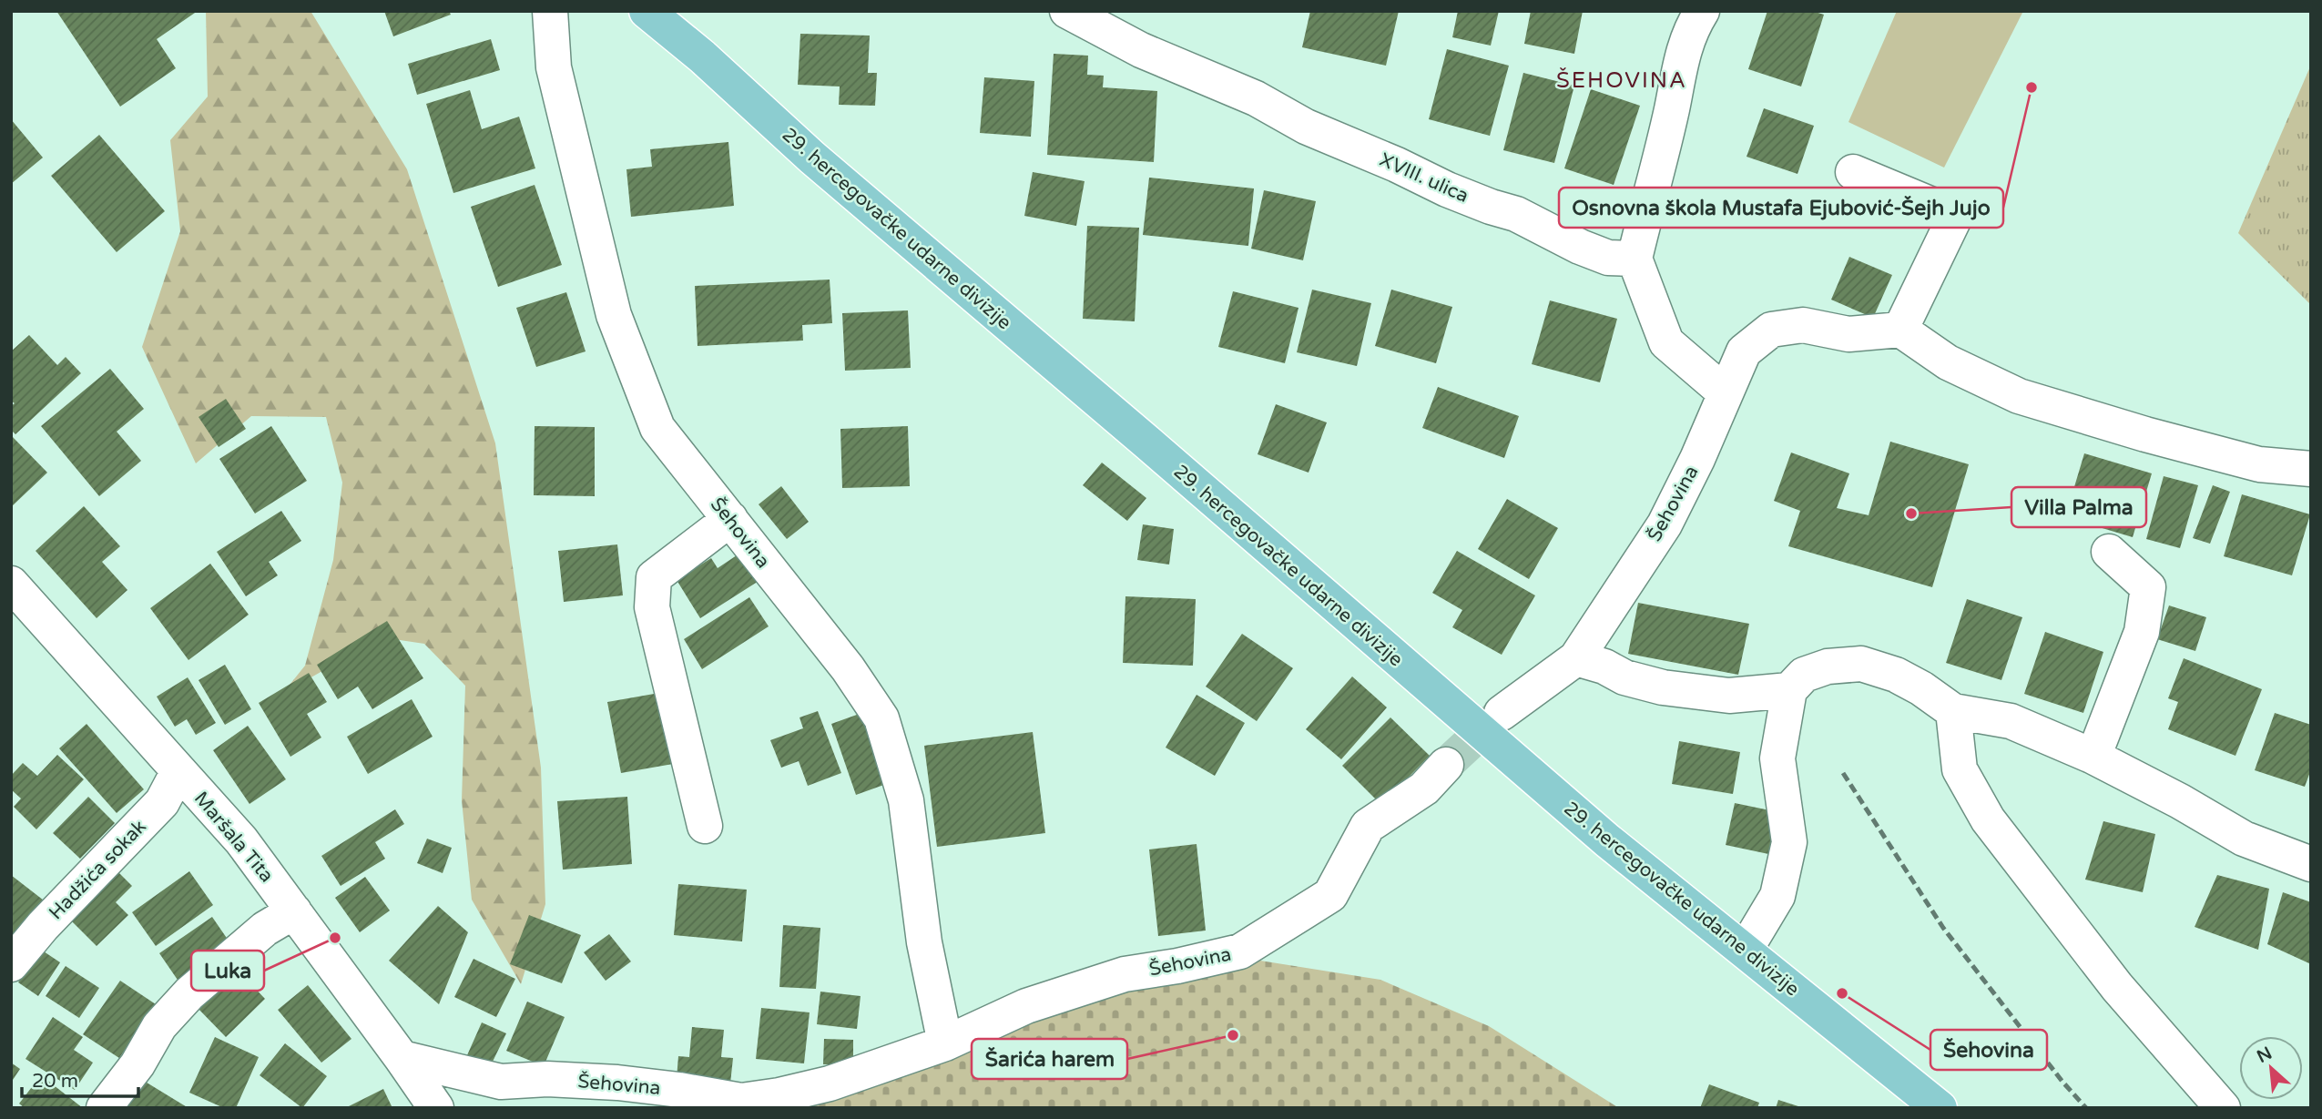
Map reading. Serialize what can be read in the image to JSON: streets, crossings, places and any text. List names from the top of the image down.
{
  "streets": {
    "main road": ["29. hercegovačke udarne divizije"],
    "street": [
      "XVIII. ulica",
      "Šehovina",
      "Maršala Tita",
      "Hadžića sokak"
    ]
  },
  "crossings": [
    ["Šehovina", "Maršala Tita"],
    ["Maršala Tita", "Hadžića sokak"]
  ],
  "districts": ["ŠEHOVINA"],
  "places": [
    "Osnovna škola Mustafa Ejubović-Šejh Jujo",
    "Villa Palma",
    "Luka",
    "Šehovina",
    "Šarića harem"
  ],
  "scale_bar": "20 m",
  "north": "top left"
}
